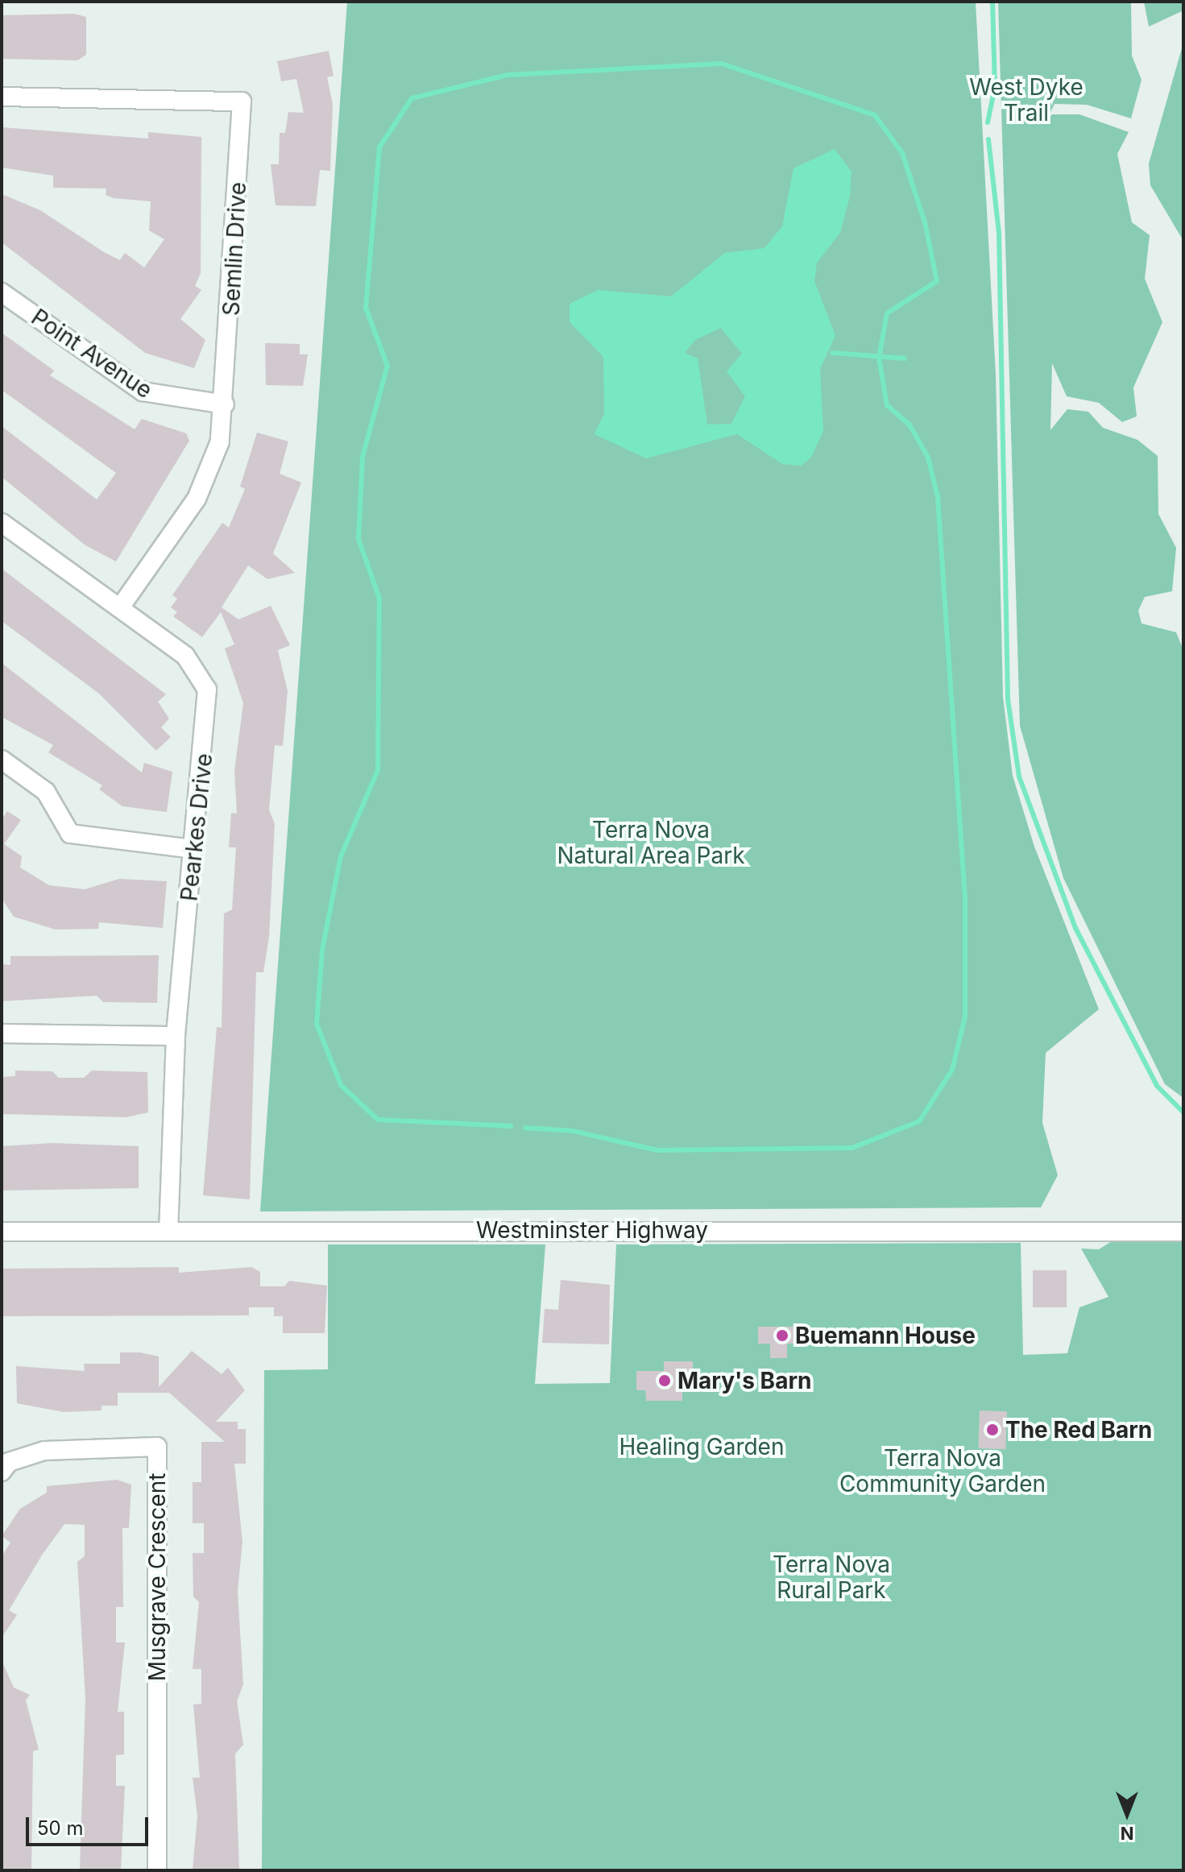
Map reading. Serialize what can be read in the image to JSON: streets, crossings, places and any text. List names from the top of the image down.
{
  "streets": {
    "street": [
      "Semlin Drive",
      "Point Avenue",
      "Pearkes Drive",
      "Westminster Highway",
      "Musgrave Crescent"
    ]
  },
  "crossings": [
    ["Semlin Drive", "Point Avenue"],
    ["Semlin Drive", "Pearkes Drive"],
    ["Pearkes Drive", "Westminster Highway"]
  ],
  "parks": [
    "West Dyke Trail",
    "Terra Nova Natural Area Park",
    "Healing Garden",
    "Terra Nova Community Garden",
    "Terra Nova Rural Park"
  ],
  "places": ["Buemann House", "Mary's Barn", "The Red Barn"],
  "scale_bar": "50 m",
  "north": "bottom"
}
